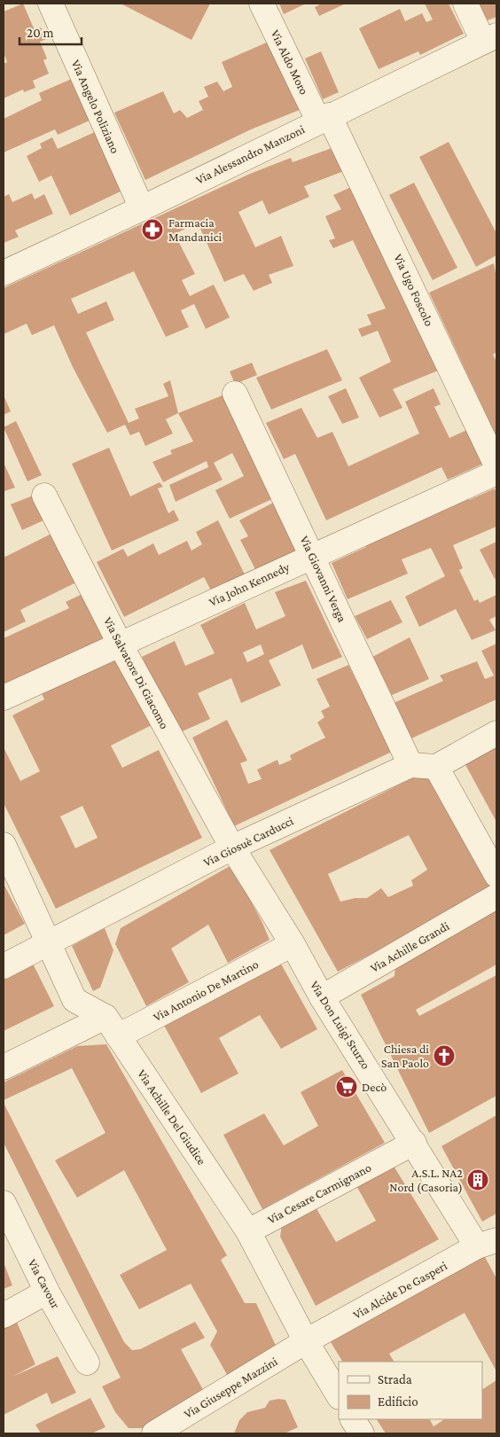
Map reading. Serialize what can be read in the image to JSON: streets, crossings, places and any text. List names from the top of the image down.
{
  "streets": {
    "street": [
      "Via Aldo Moro",
      "Via Angelo Poliziano",
      "Via Alessandro Manzoni",
      "Via Ugo Foscolo",
      "Via Giovanni Verga",
      "Via John Kennedy",
      "Via Salvatore Di Giacomo",
      "Via Giosuè Carducci",
      "Via Achille Grandi",
      "Via Antonio De Martino",
      "Via Don Luigi Sturzo",
      "Via Achille Del Giudice",
      "Via Cesare Carmignano",
      "Via Cavour",
      "Via Alcide De Gasperi",
      "Via Giuseppe Mazzini"
    ]
  },
  "crossings": [
    ["Via Aldo Moro", "Via Alessandro Manzoni"],
    ["Via Aldo Moro", "Via Ugo Foscolo"],
    ["Via Angelo Poliziano", "Via Alessandro Manzoni"],
    ["Via Alessandro Manzoni", "Via Ugo Foscolo"],
    ["Via Giovanni Verga", "Via John Kennedy"],
    ["Via Giovanni Verga", "Via Giosuè Carducci"],
    ["Via John Kennedy", "Via Salvatore Di Giacomo"],
    ["Via Salvatore Di Giacomo", "Via Giosuè Carducci"],
    ["Via Salvatore Di Giacomo", "Via Don Luigi Sturzo"],
    ["Via Giosuè Carducci", "Via Don Luigi Sturzo"],
    ["Via Giosuè Carducci", "Via Achille Del Giudice"],
    ["Via Achille Grandi", "Via Don Luigi Sturzo"],
    ["Via Antonio De Martino", "Via Don Luigi Sturzo"],
    ["Via Antonio De Martino", "Via Achille Del Giudice"],
    ["Via Don Luigi Sturzo", "Via Cesare Carmignano"],
    ["Via Don Luigi Sturzo", "Via Alcide De Gasperi"],
    ["Via Achille Del Giudice", "Via Cesare Carmignano"],
    ["Via Achille Del Giudice", "Via Alcide De Gasperi"],
    ["Via Achille Del Giudice", "Via Giuseppe Mazzini"],
    ["Via Alcide De Gasperi", "Via Giuseppe Mazzini"]
  ],
  "places": {
    "pharmacy": ["Farmacia Mandanici"],
    "church": ["Chiesa di San Paolo"],
    "supermarket": ["Decò"],
    "building": ["A.S.L. NA2 Nord (Casoria)"]
  },
  "legend": ["Strada", "Edificio"],
  "scale_bar": "20 m"
}
